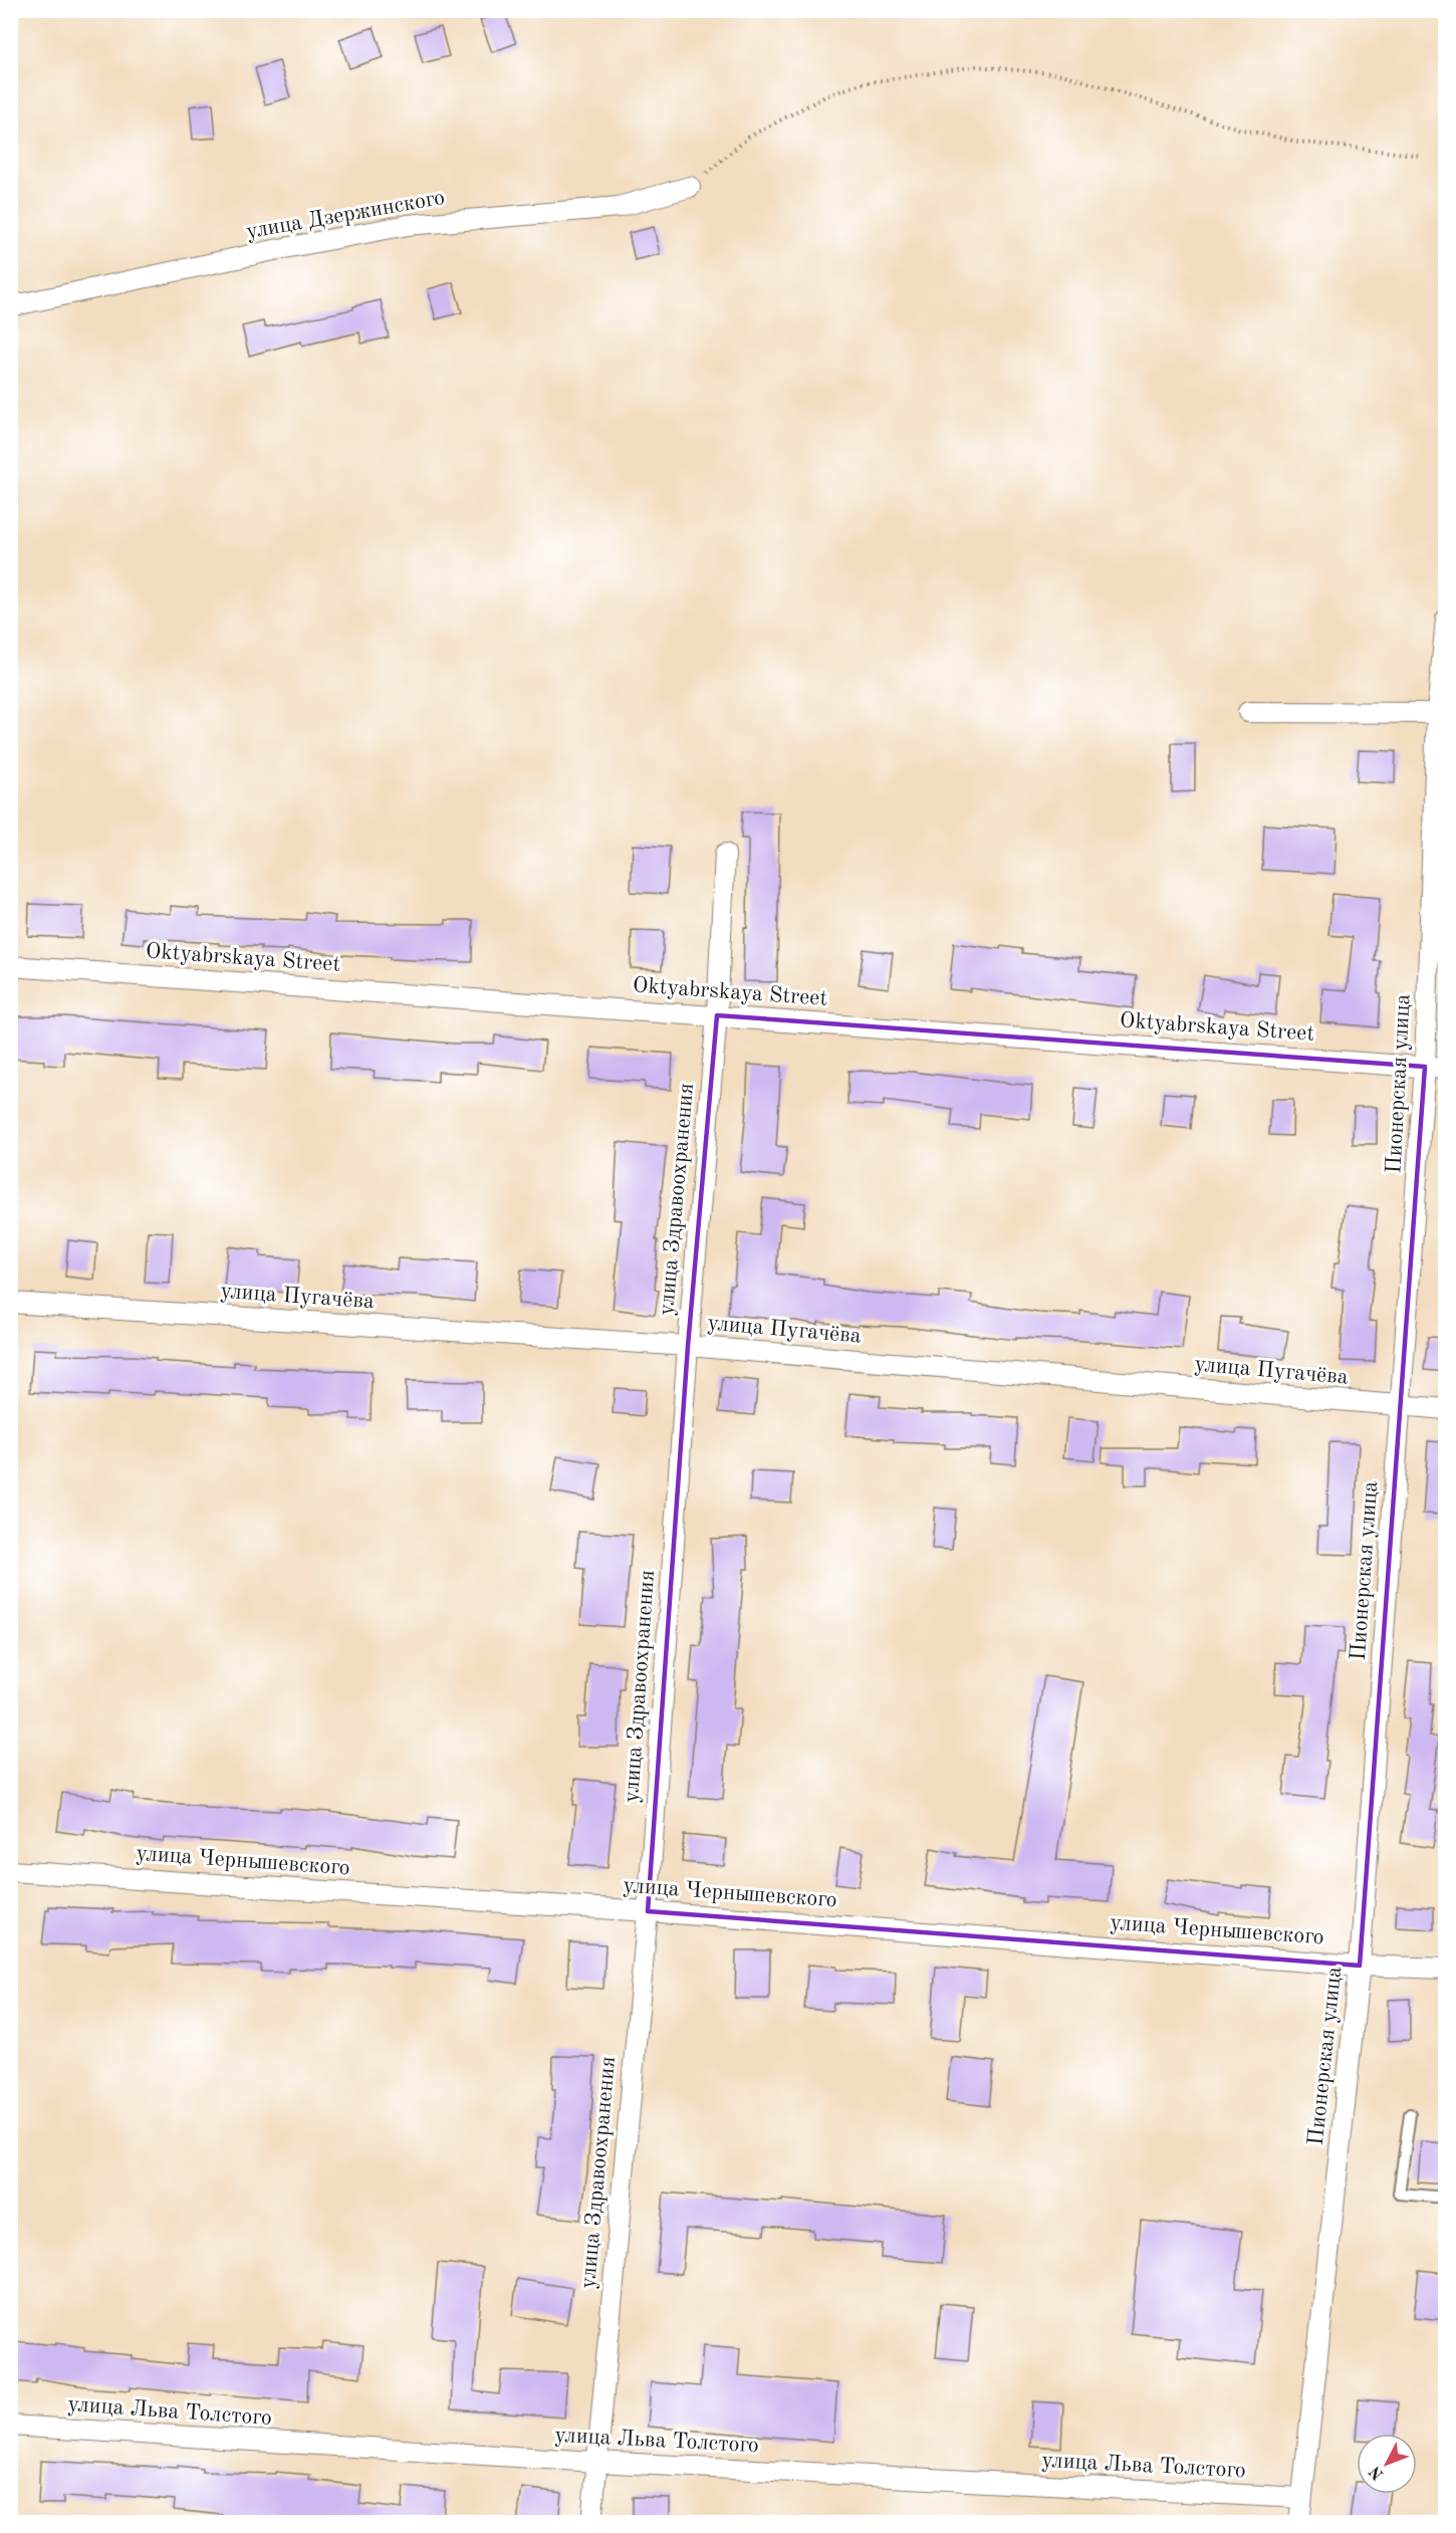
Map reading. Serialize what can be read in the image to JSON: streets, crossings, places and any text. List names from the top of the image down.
{
  "streets": {
    "street": [
      "улица Дзержинского",
      "Oktyabrskaya Street",
      "Пионерская улица",
      "улица Здравоохранения",
      "улица Пугачёва",
      "улица Чернышевского",
      "улица Льва Толстого"
    ]
  },
  "crossings": [
    ["Oktyabrskaya Street", "Пионерская улица"],
    ["Oktyabrskaya Street", "улица Здравоохранения"],
    ["Пионерская улица", "улица Пугачёва"],
    ["Пионерская улица", "улица Чернышевского"],
    ["Пионерская улица", "улица Льва Толстого"],
    ["улица Здравоохранения", "улица Пугачёва"],
    ["улица Здравоохранения", "улица Чернышевского"],
    ["улица Здравоохранения", "улица Льва Толстого"]
  ],
  "north": "bottom left"
}
